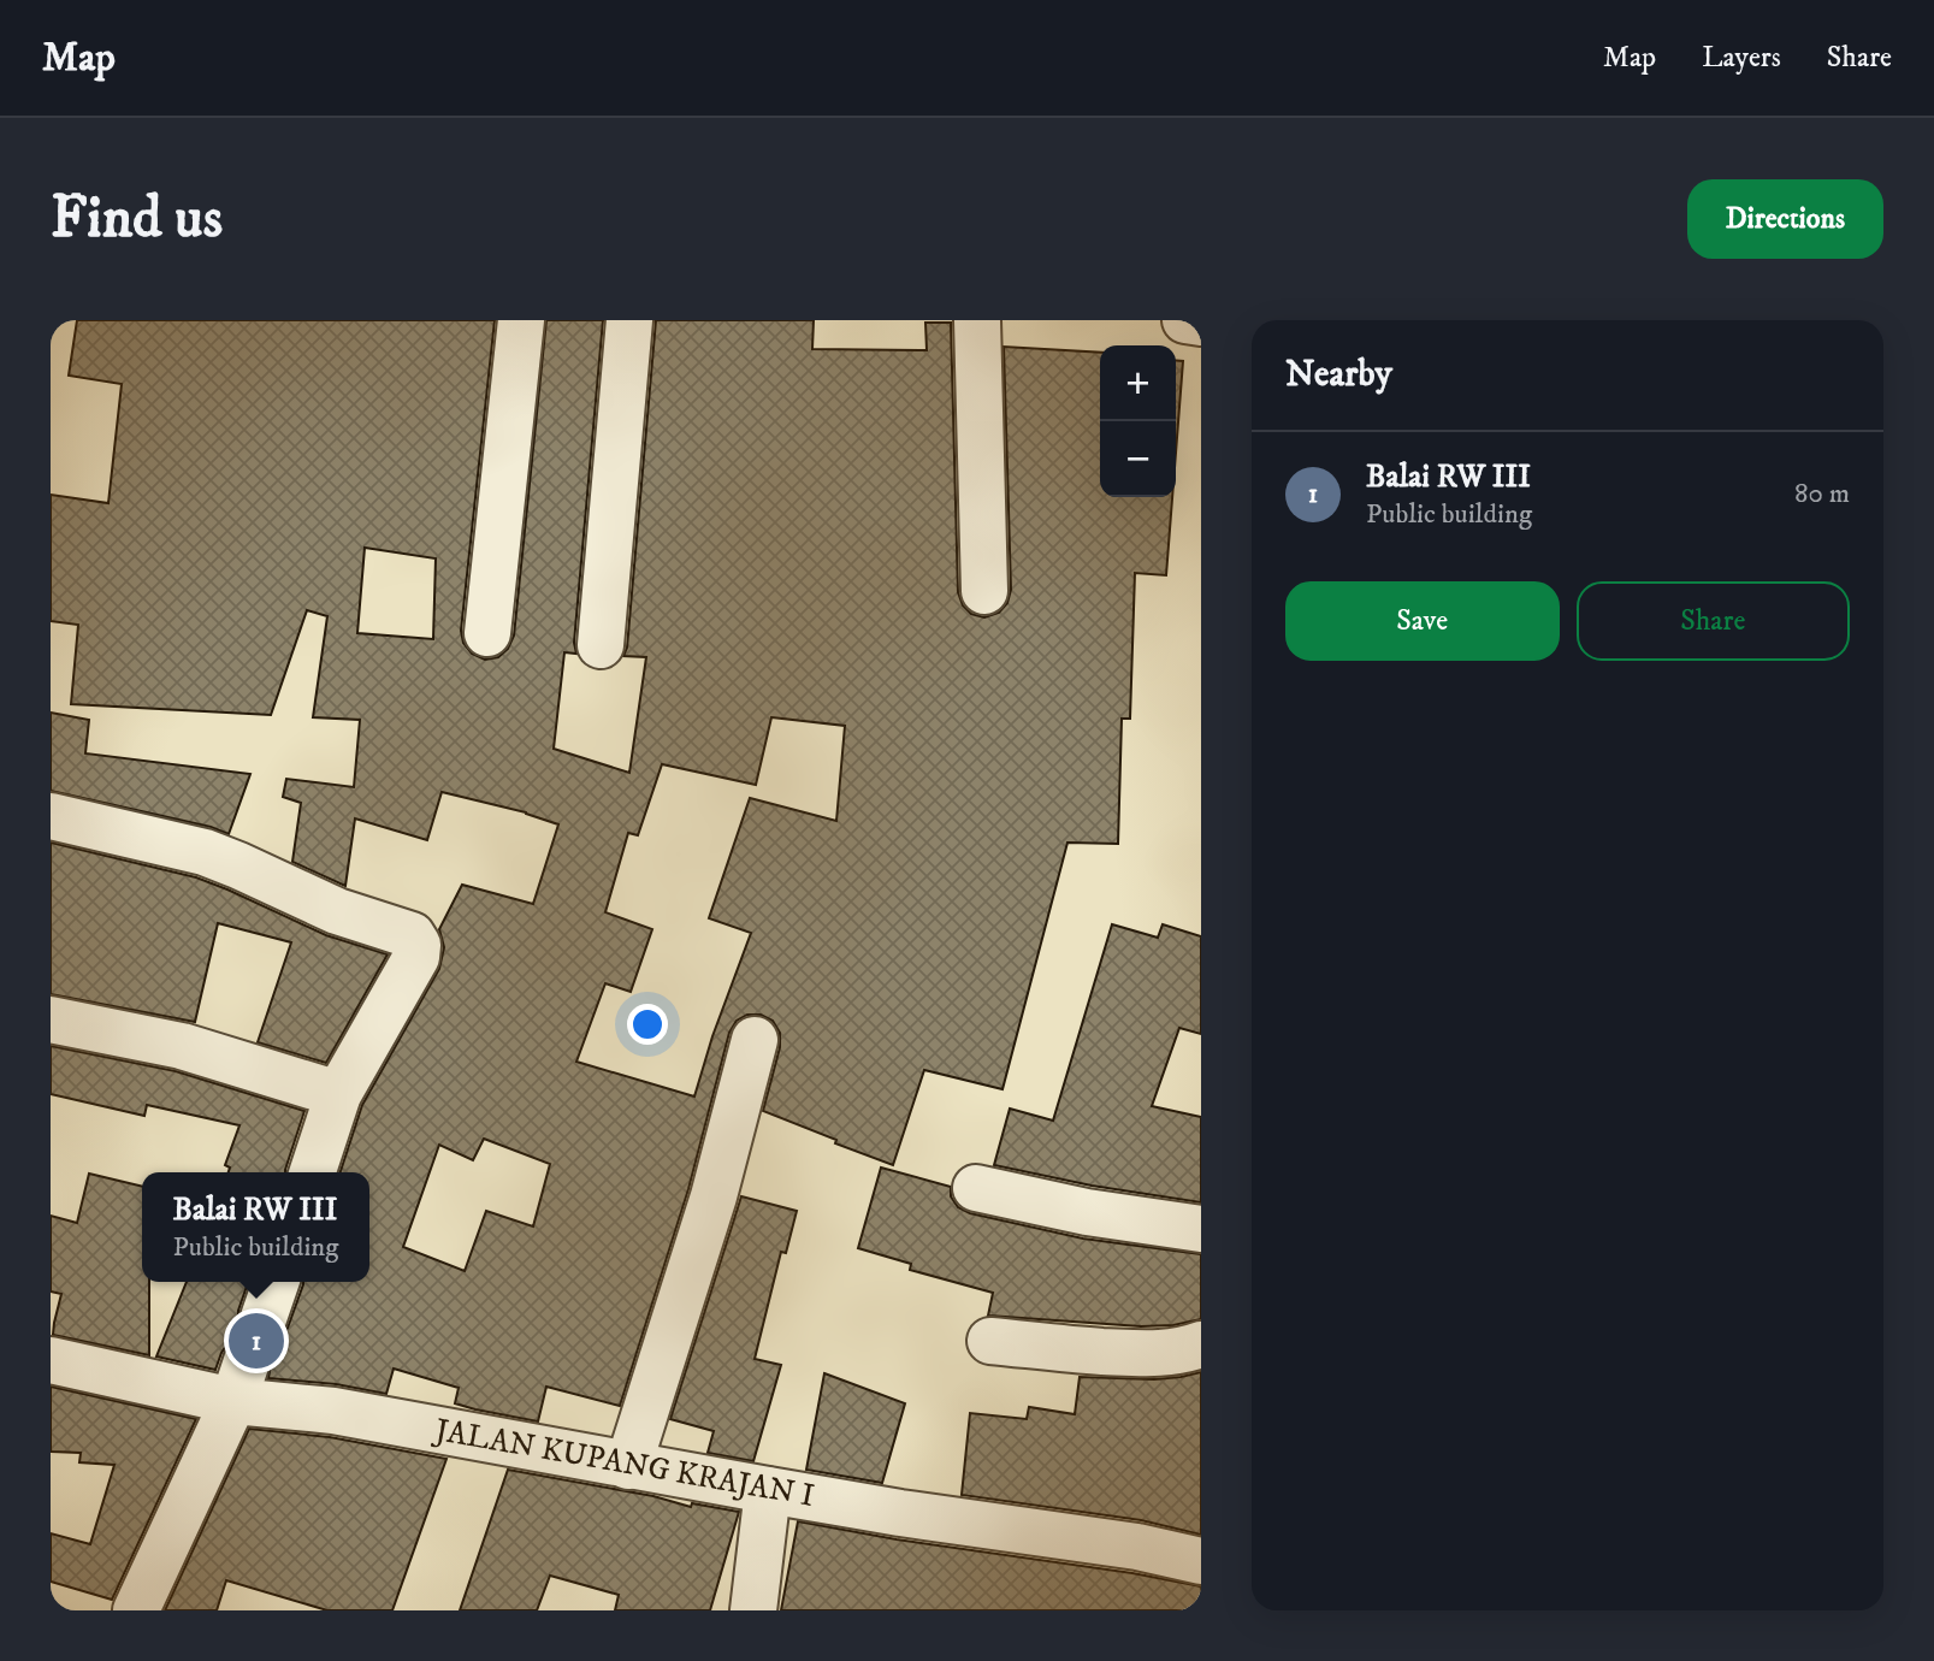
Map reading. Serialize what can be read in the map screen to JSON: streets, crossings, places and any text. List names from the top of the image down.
{
  "streets": {
    "street": ["JALAN KUPANG KRAJAN I"]
  },
  "page": {
    "header": "Map",
    "nav": ["Map", "Layers", "Share"],
    "buttons": [
      "Directions",
      ["Save", "Share"]
    ],
    "title": "Find us",
    "heading": "Nearby",
    "map_buttons": ["+", "−"],
    "list": [
      {
        "mark": "1",
        "name": "Balai RW III",
        "note": "Public building",
        "value": "80 m"
      }
    ],
    "popup": ["Balai RW III", "Public building"],
    "pins": "1"
  }
}
